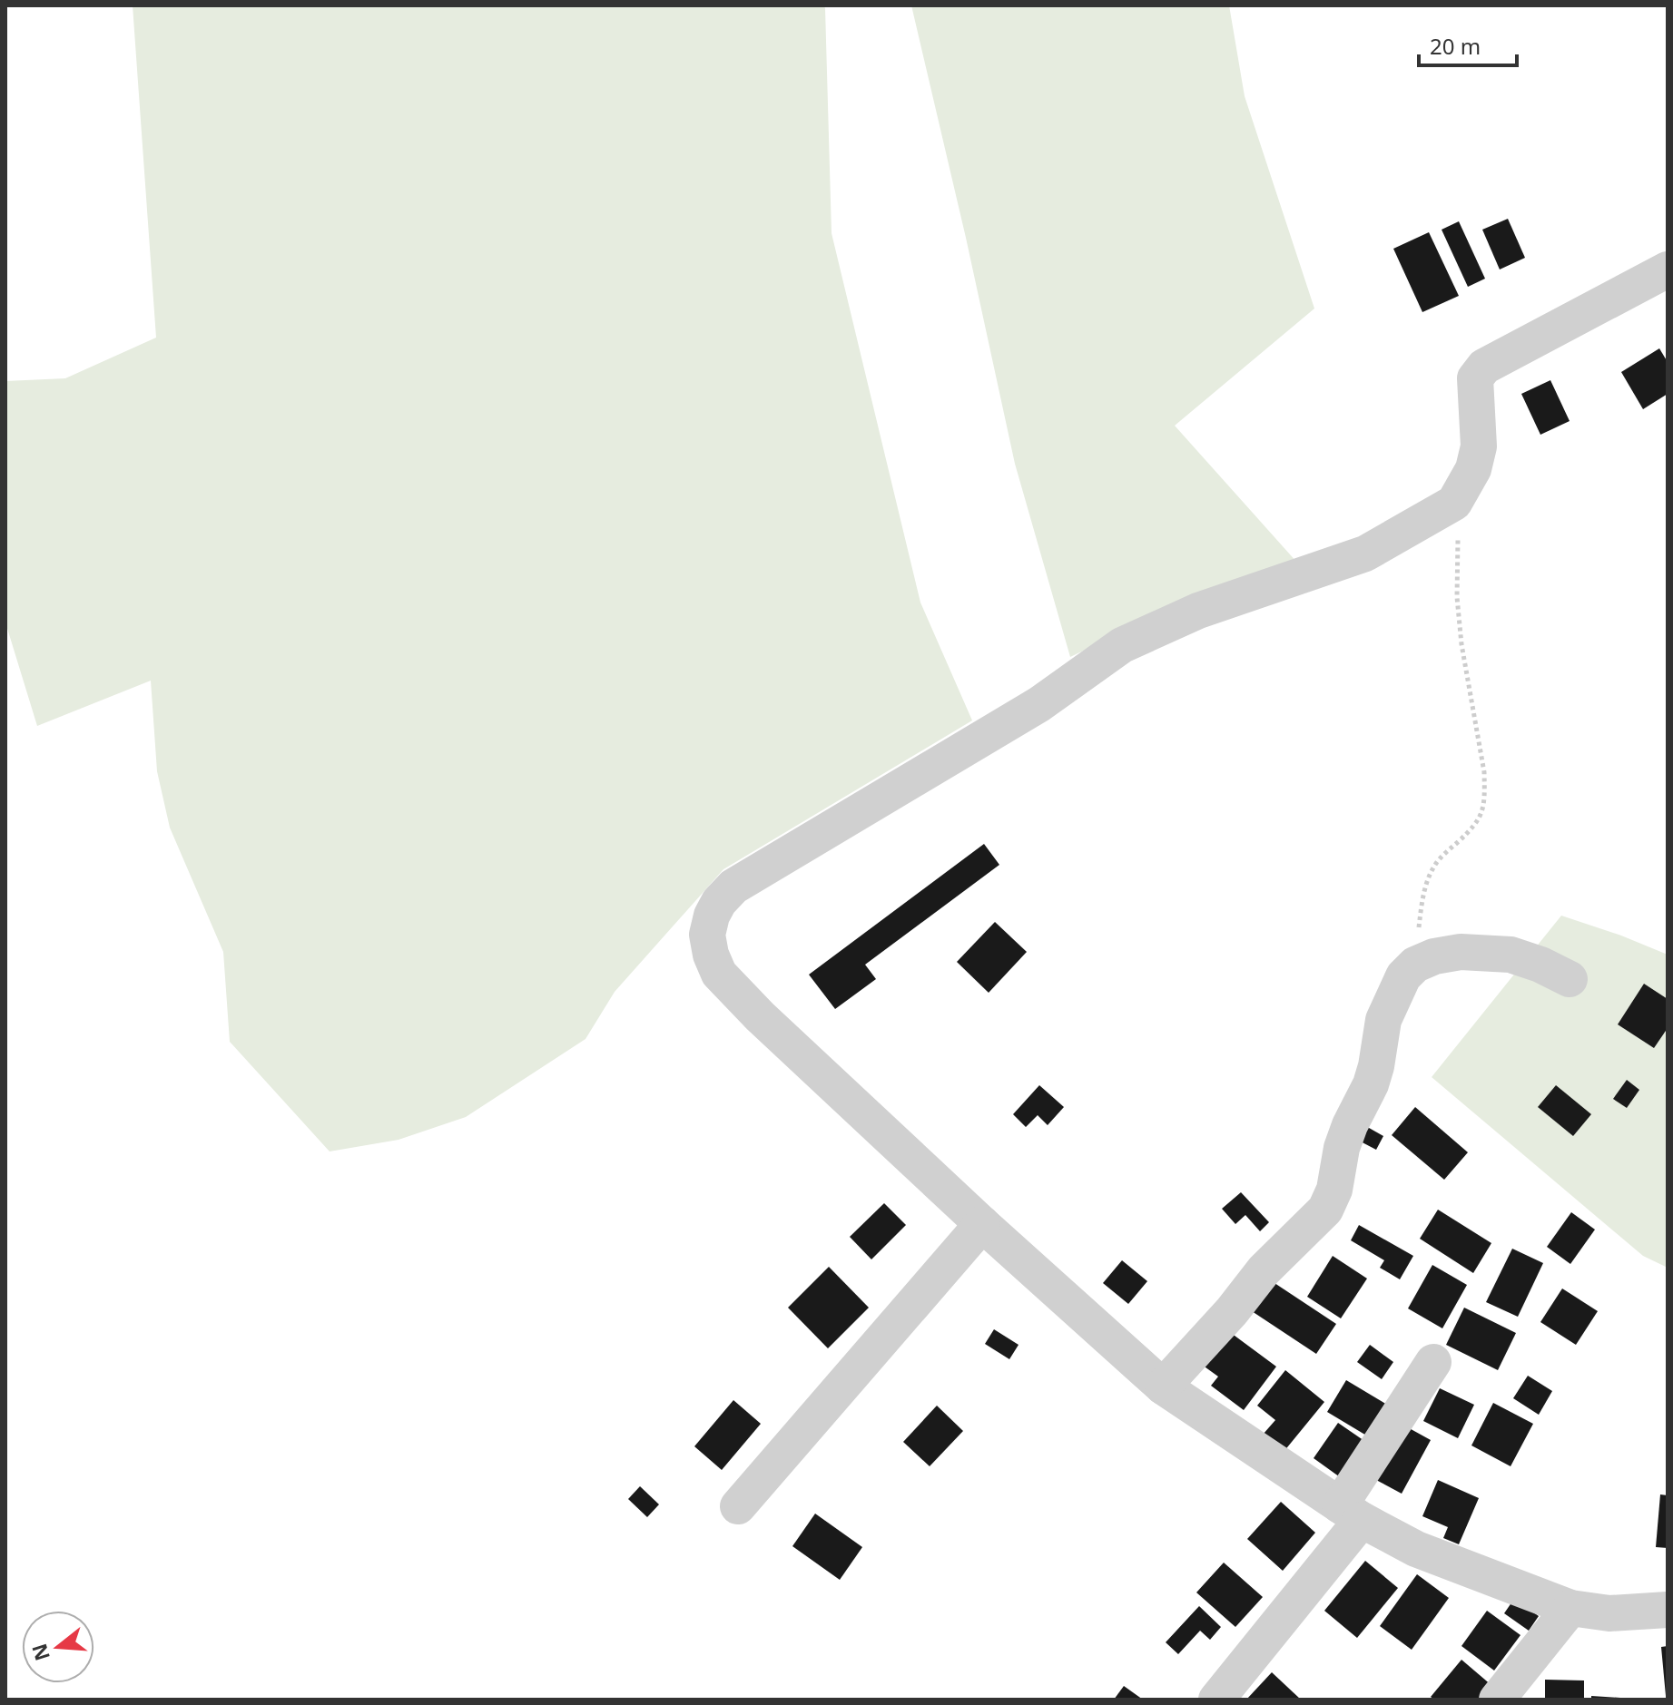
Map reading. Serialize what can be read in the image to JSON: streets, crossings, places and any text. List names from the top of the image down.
{
  "scale_bar": "20 m",
  "north": "left"
}
